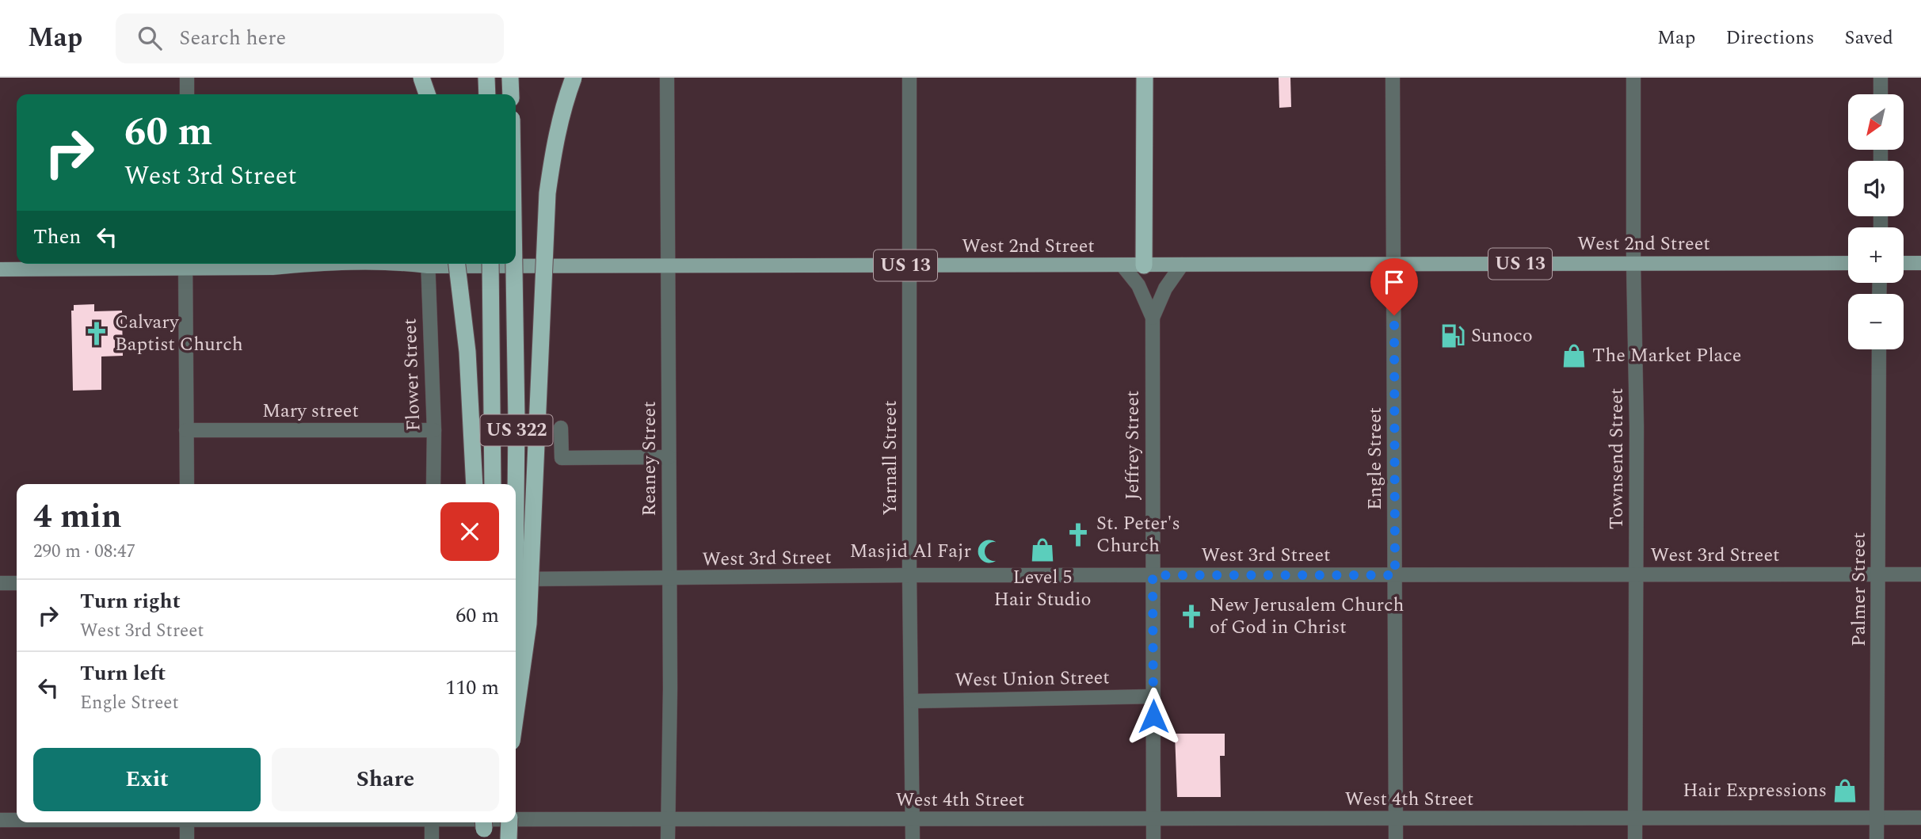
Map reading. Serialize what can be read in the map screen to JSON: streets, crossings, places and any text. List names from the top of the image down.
{
  "streets": {
    "highway": ["US 322"],
    "main road": ["West 2nd Street", "US 13"],
    "street": [
      "Flower Street",
      "Mary street",
      "Jeffrey Street",
      "Yarnall Street",
      "Reaney Street",
      "Engle Street",
      "Townsend Street",
      "West 3rd Street",
      "Palmer Street",
      "West Union Street",
      "West 4th Street"
    ]
  },
  "crossings": [
    ["West 2nd Street", "Yarnall Street"],
    ["West 2nd Street", "Reaney Street"],
    ["West 2nd Street", "Engle Street"],
    ["West 2nd Street", "Townsend Street"],
    ["Flower Street", "Mary street"],
    ["Jeffrey Street", "West 3rd Street"],
    ["Jeffrey Street", "West Union Street"],
    ["Jeffrey Street", "West 4th Street"],
    ["Yarnall Street", "West 3rd Street"],
    ["Yarnall Street", "West Union Street"],
    ["Yarnall Street", "West 4th Street"],
    ["Reaney Street", "West 3rd Street"],
    ["Reaney Street", "West 4th Street"],
    ["Engle Street", "West 3rd Street"],
    ["Engle Street", "West 4th Street"],
    ["Townsend Street", "West 3rd Street"],
    ["Townsend Street", "West 4th Street"],
    ["West 3rd Street", "Palmer Street"],
    ["Palmer Street", "West 4th Street"]
  ],
  "places": {
    "church": ["Calvary Baptist Church", "St. Peter's Church", "New Jerusalem Church of God in Christ"],
    "fuel station": ["Sunoco"],
    "shop": ["The Market Place", "Level 5 Hair Studio", "Hair Expressions"],
    "mosque": ["Masjid Al Fajr"]
  },
  "north": "bottom left",
  "page": {
    "header": "Map",
    "search": "Search here",
    "nav": ["Map", "Directions", "Saved"],
    "map_buttons": ["+", "−"],
    "turn": ["60 m", "West 3rd Street"],
    "then": "Then",
    "heading": ["4 min", "290 m · 08:47"],
    "list": [
      {
        "name": "Turn right",
        "note": "West 3rd Street",
        "value": "60 m"
      },
      {
        "name": "Turn left",
        "note": "Engle Street",
        "value": "110 m"
      }
    ],
    "buttons": ["Exit", "Share"]
  }
}
